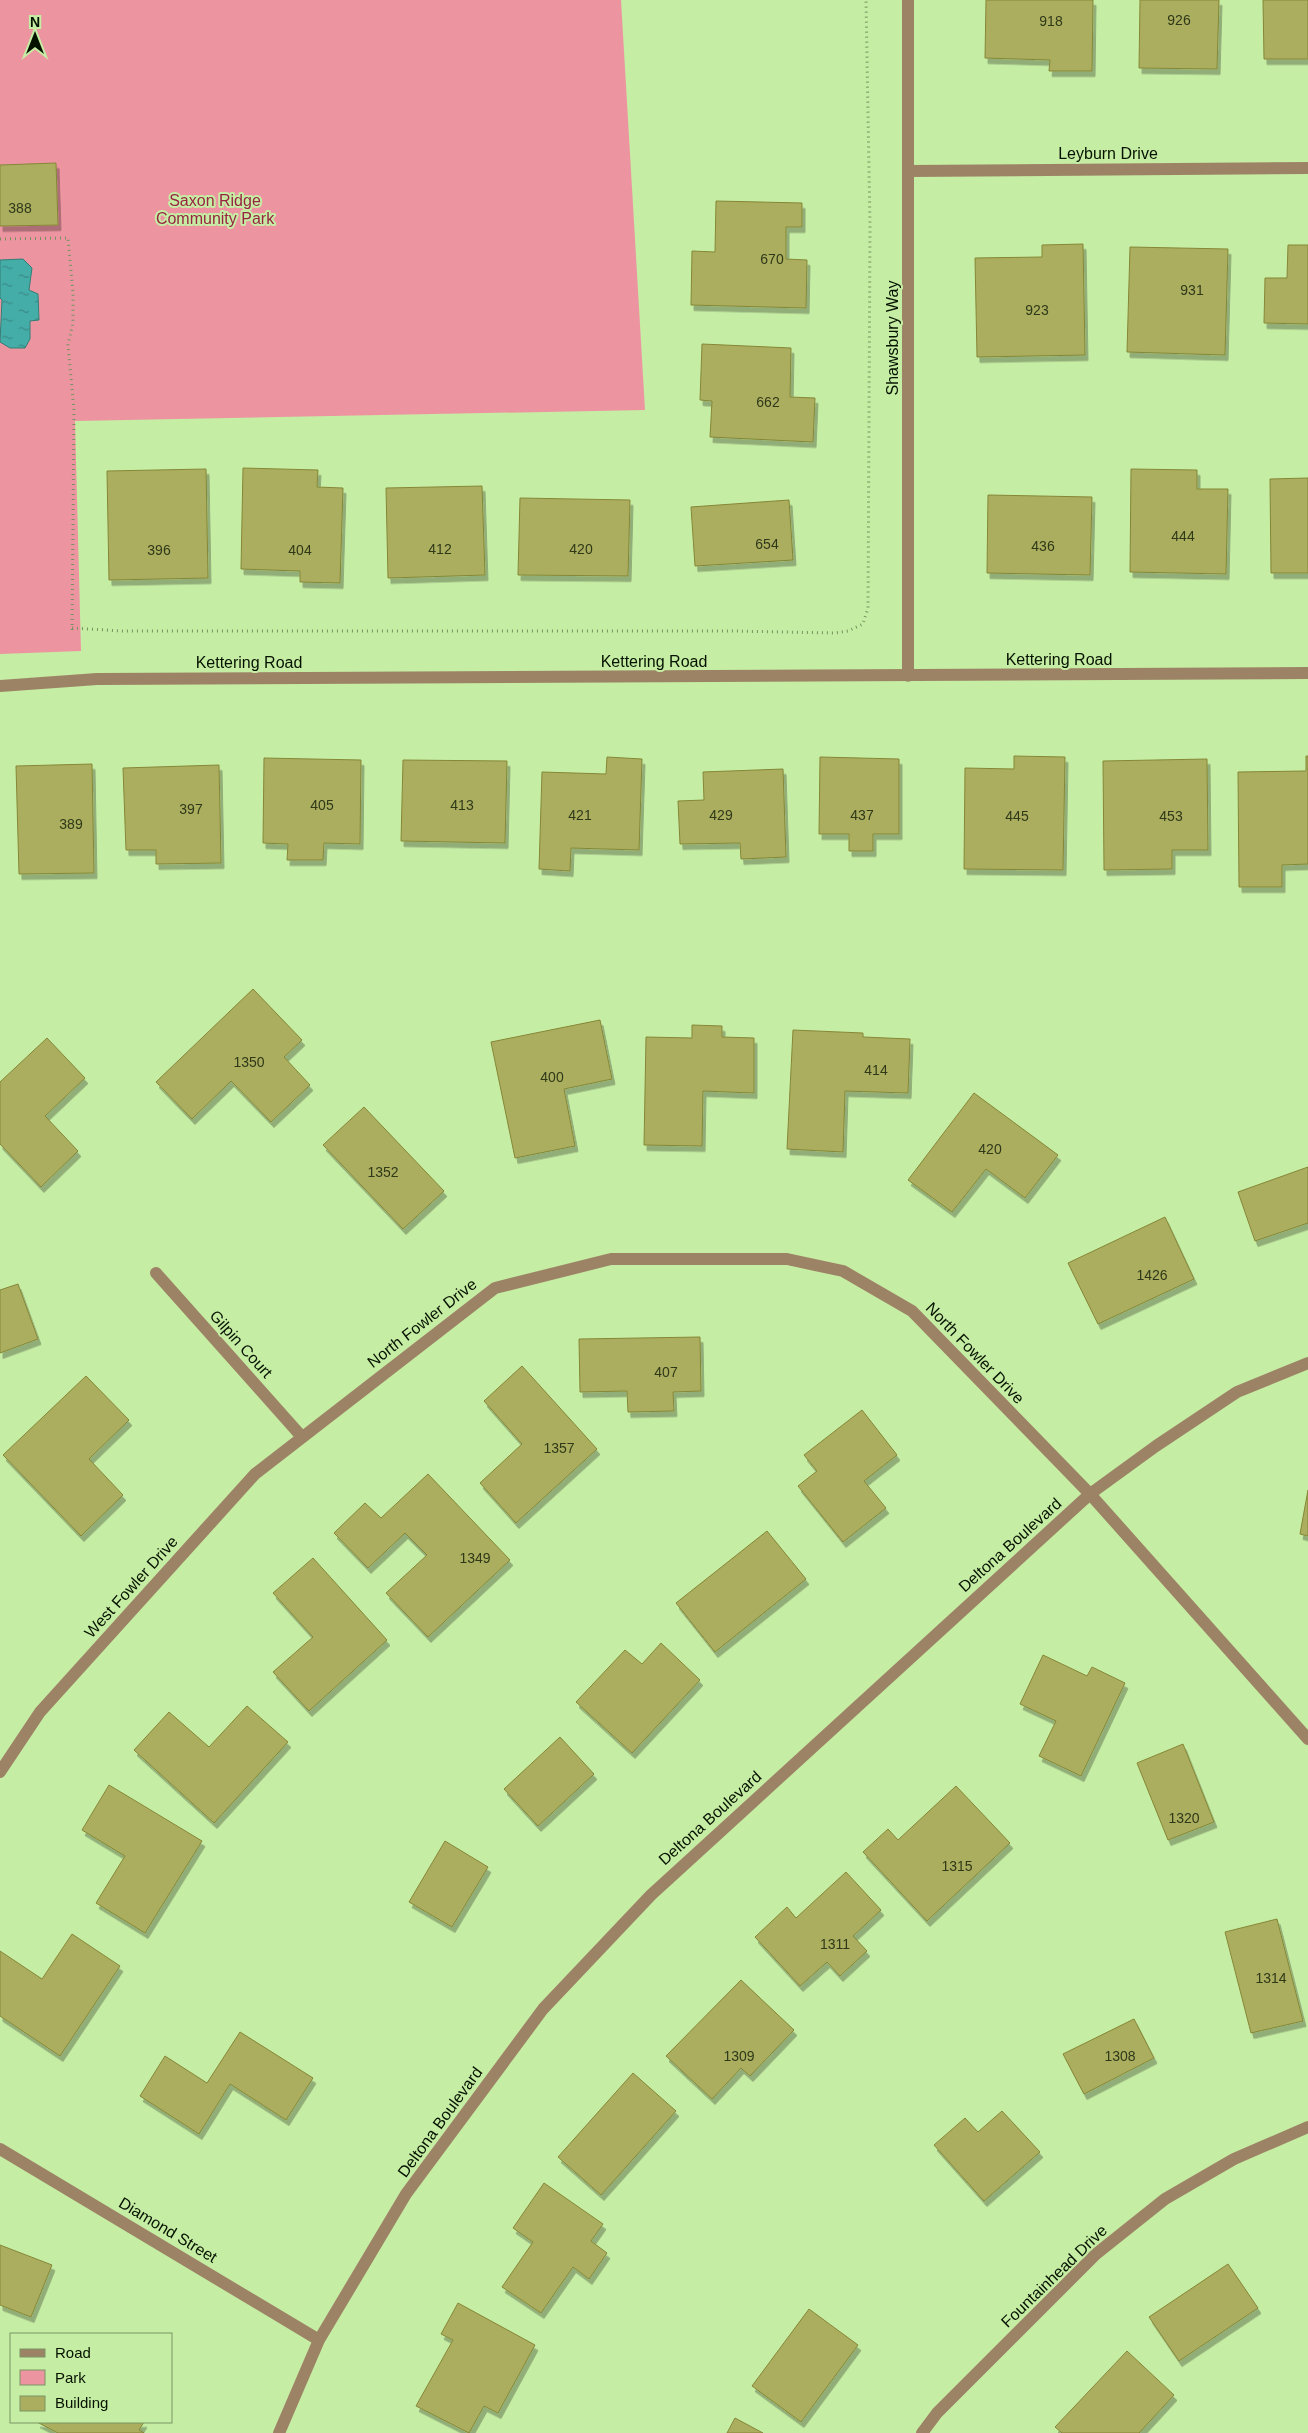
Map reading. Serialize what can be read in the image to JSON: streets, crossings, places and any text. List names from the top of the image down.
{
  "streets": {
    "street": [
      "Leyburn Drive",
      "Shawsbury Way",
      "Kettering Road",
      "North Fowler Drive",
      "Gilpin Court",
      "Deltona Boulevard",
      "West Fowler Drive",
      "Diamond Street",
      "Fountainhead Drive"
    ]
  },
  "crossings": [
    ["Leyburn Drive", "Shawsbury Way"],
    ["Shawsbury Way", "Kettering Road"],
    ["North Fowler Drive", "Gilpin Court"],
    ["North Fowler Drive", "Deltona Boulevard"],
    ["North Fowler Drive", "West Fowler Drive"],
    ["Gilpin Court", "West Fowler Drive"],
    ["Deltona Boulevard", "Diamond Street"]
  ],
  "parks": ["Saxon Ridge Community Park"],
  "house_numbers": [
    "926",
    "918",
    "388",
    "670",
    "931",
    "923",
    "662",
    "444",
    "654",
    "436",
    "412",
    "420",
    "396",
    "404",
    "405",
    "413",
    "397",
    "421",
    "429",
    "437",
    "445",
    "453",
    "389",
    "1350",
    "414",
    "400",
    "420",
    "1352",
    "1426",
    "407",
    "1357",
    "1349",
    "1320",
    "1315",
    "1311",
    "1314",
    "1309",
    "1308"
  ],
  "legend": ["Road", "Park", "Building"],
  "north": "top"
}
